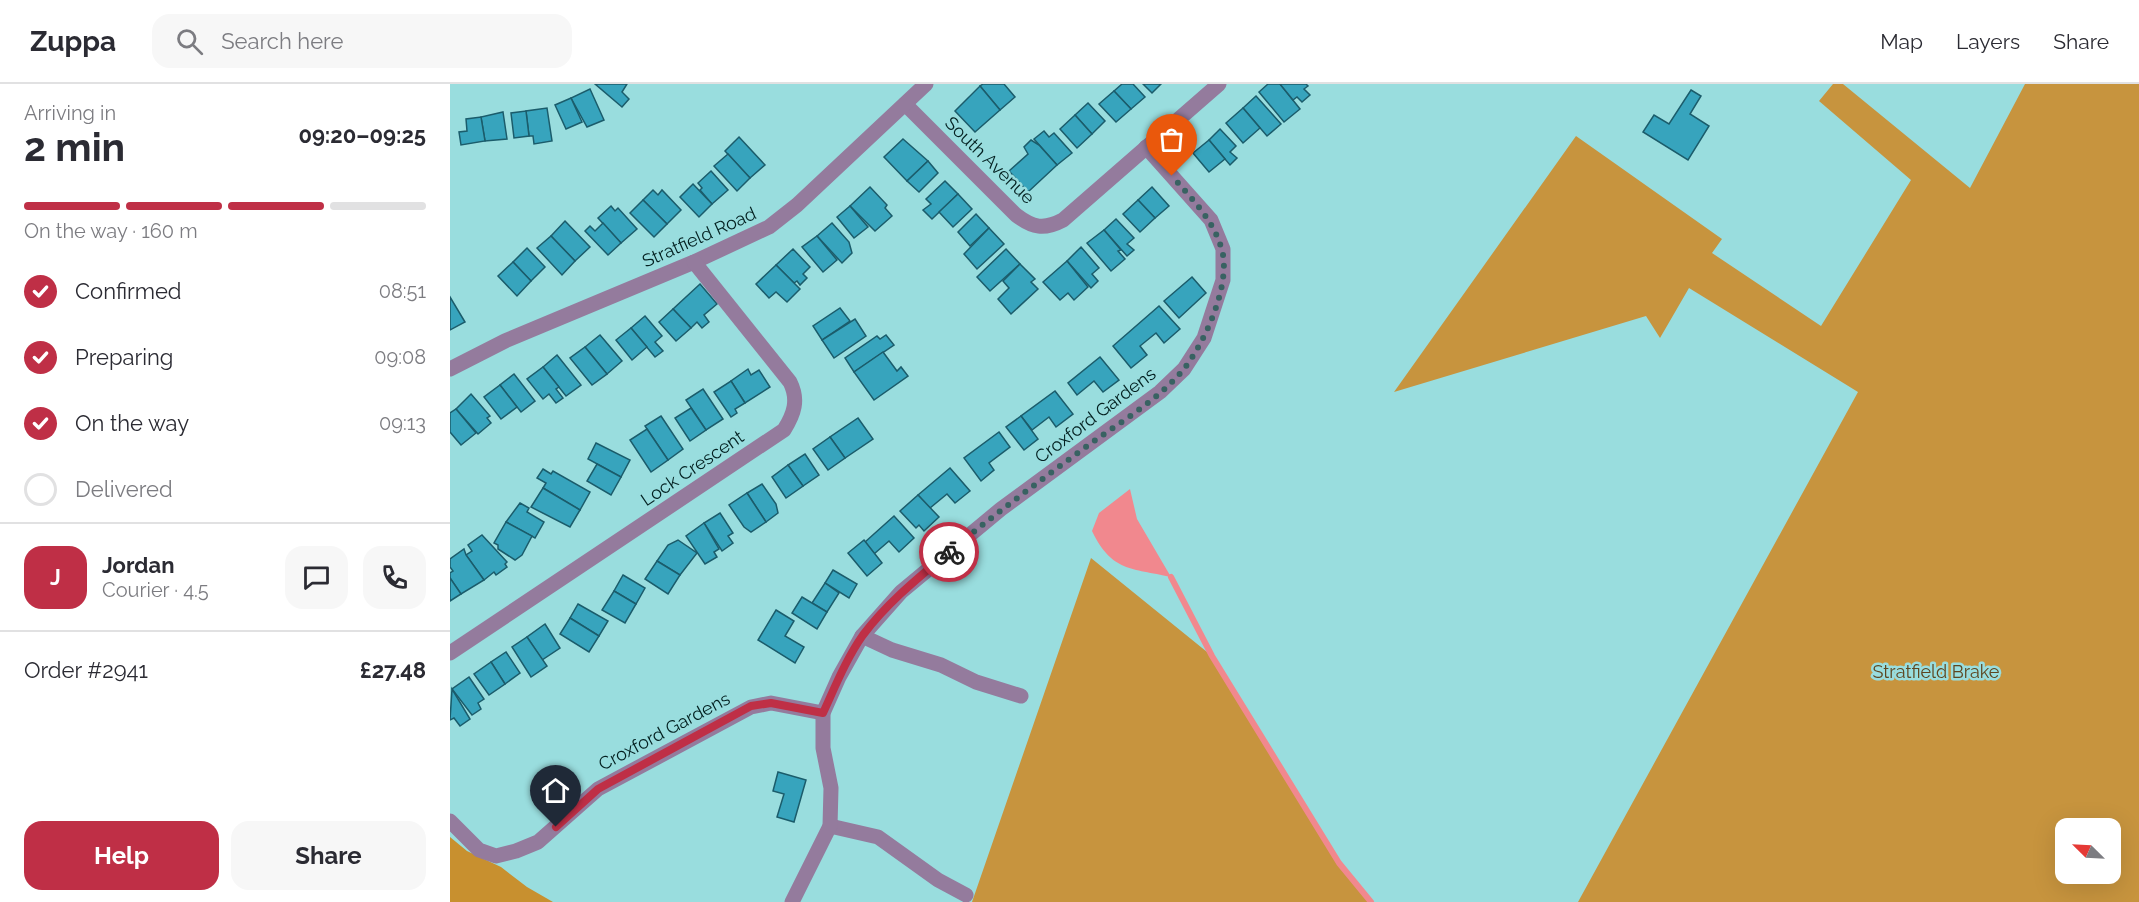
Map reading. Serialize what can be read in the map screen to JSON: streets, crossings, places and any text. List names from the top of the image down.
{
  "streets": {
    "street": [
      "South Avenue",
      "Stratfield Road",
      "Croxford Gardens",
      "Lock Crescent"
    ]
  },
  "crossings": [
    ["South Avenue", "Stratfield Road"],
    ["South Avenue", "Croxford Gardens"],
    ["Stratfield Road", "Lock Crescent"]
  ],
  "parks": ["Stratfield Brake"],
  "north": "top left",
  "page": {
    "header": "Zuppa",
    "search": "Search here",
    "nav": ["Map", "Layers", "Share"],
    "heading": ["2 min", "Arriving in", "09:20–09:25"],
    "panel": [
      "Jordan",
      "Courier · 4.5",
      "Order #2941",
      "£27.48"
    ],
    "bar": "On the way · 160 m",
    "list": [
      ["Confirmed", "08:51"],
      ["Preparing", "09:08"],
      ["On the way", "09:13"],
      "Delivered"
    ],
    "round": "J",
    "buttons": ["Help", "Share"]
  }
}
